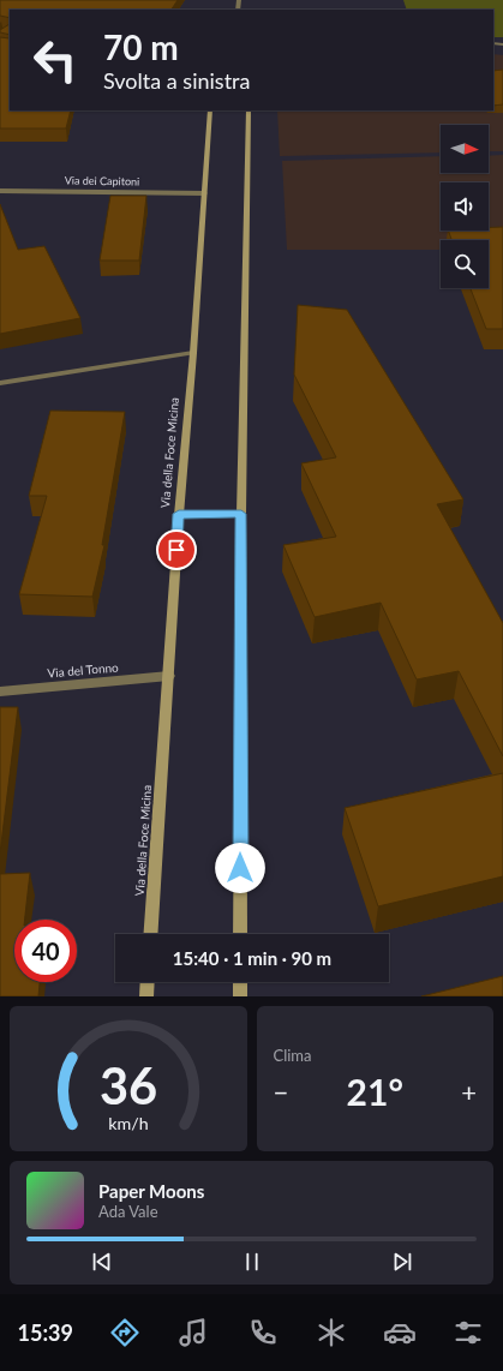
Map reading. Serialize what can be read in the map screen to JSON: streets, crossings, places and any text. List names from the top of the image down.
{
  "streets": {
    "street": ["Via dei Capitoni", "Via della Foce Micina", "Via del Tonno"]
  },
  "crossings": [
    ["Via dei Capitoni", "Via della Foce Micina"],
    ["Via della Foce Micina", "Via del Tonno"]
  ],
  "north": "right",
  "page": {
    "turn": ["70 m", "Svolta a sinistra"],
    "limit": "40",
    "trip": "15:40 · 1 min · 90 m",
    "tile": "Clima",
    "heat": ["−", "21°", "+"],
    "song": ["Paper Moons", "Ada Vale"],
    "tabs": "15:39",
    "gauge": ["36", "km/h"]
  }
}
